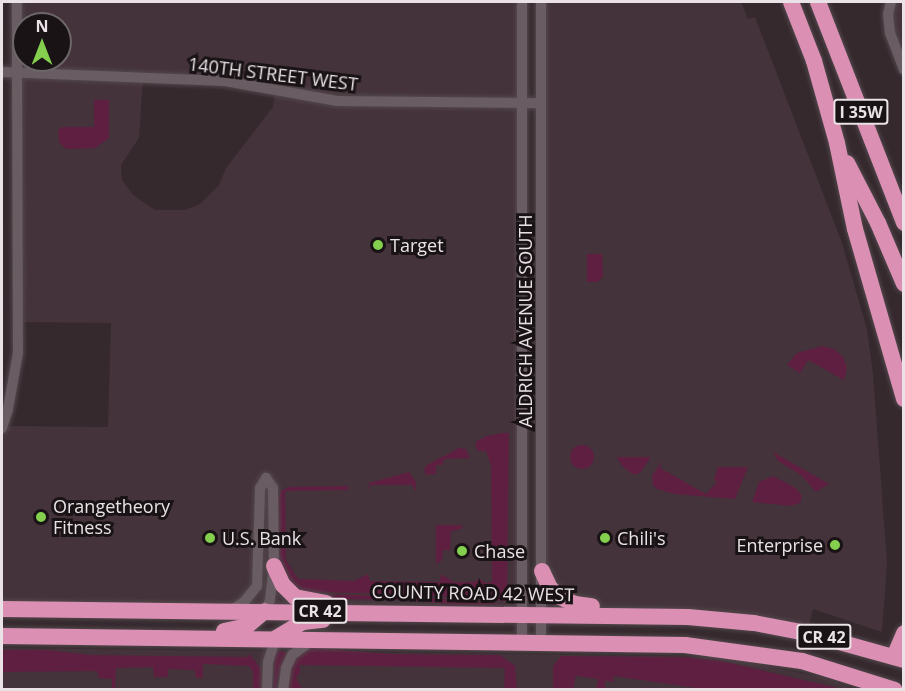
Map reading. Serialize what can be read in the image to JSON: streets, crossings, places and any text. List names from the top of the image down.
{
  "streets": {
    "highway": ["I 35W", "COUNTY ROAD 42 WEST", "CR 42"],
    "street": ["140TH STREET WEST", "ALDRICH AVENUE SOUTH"]
  },
  "crossings": [
    ["140TH STREET WEST", "ALDRICH AVENUE SOUTH"],
    ["ALDRICH AVENUE SOUTH", "COUNTY ROAD 42 WEST"],
    ["ALDRICH AVENUE SOUTH", "CR 42"]
  ],
  "places": [
    "Target",
    "Orangetheory Fitness",
    "U.S. Bank",
    "Chili's",
    "Enterprise",
    "Chase"
  ],
  "north": "top"
}
